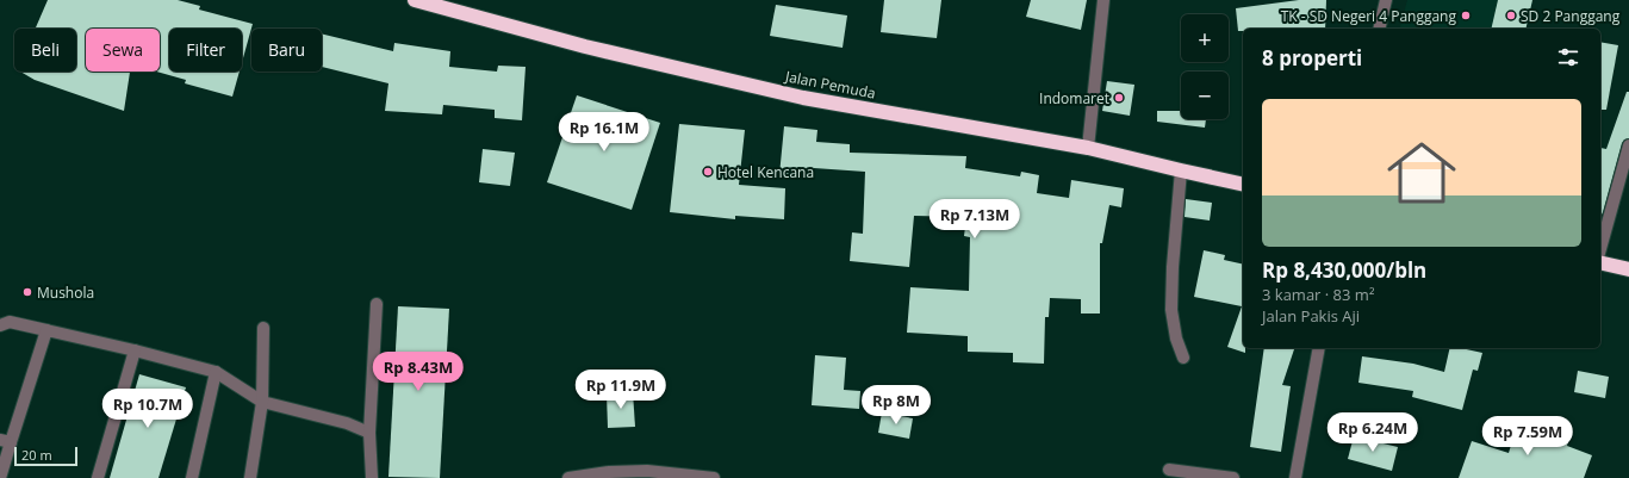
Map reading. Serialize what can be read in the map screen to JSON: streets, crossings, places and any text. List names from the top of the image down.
{
  "streets": {
    "highway": ["Jalan Pemuda"]
  },
  "places": [
    "TK - SD Negeri 4 Panggang",
    "SD 2 Panggang",
    "Indomaret",
    "Hotel Kencana",
    "Mushola"
  ],
  "scale_bar": "20 m",
  "page": {
    "map_buttons": ["+", "−"],
    "chip": [
      "Beli",
      "Sewa",
      "Filter",
      "Baru"
    ],
    "heading": "8 properti",
    "list": [
      {
        "name": "Rp 8,430,000/bln",
        "note": "3 kamar · 83 m² · Jalan Pakis Aji"
      }
    ],
    "price": [
      "Rp 16.1M",
      "Rp 7.13M",
      "Rp 8.43M",
      "Rp 11.9M",
      "Rp 8M",
      "Rp 10.7M",
      "Rp 6.24M",
      "Rp 7.59M"
    ],
    "scale": "20 m"
  }
}
